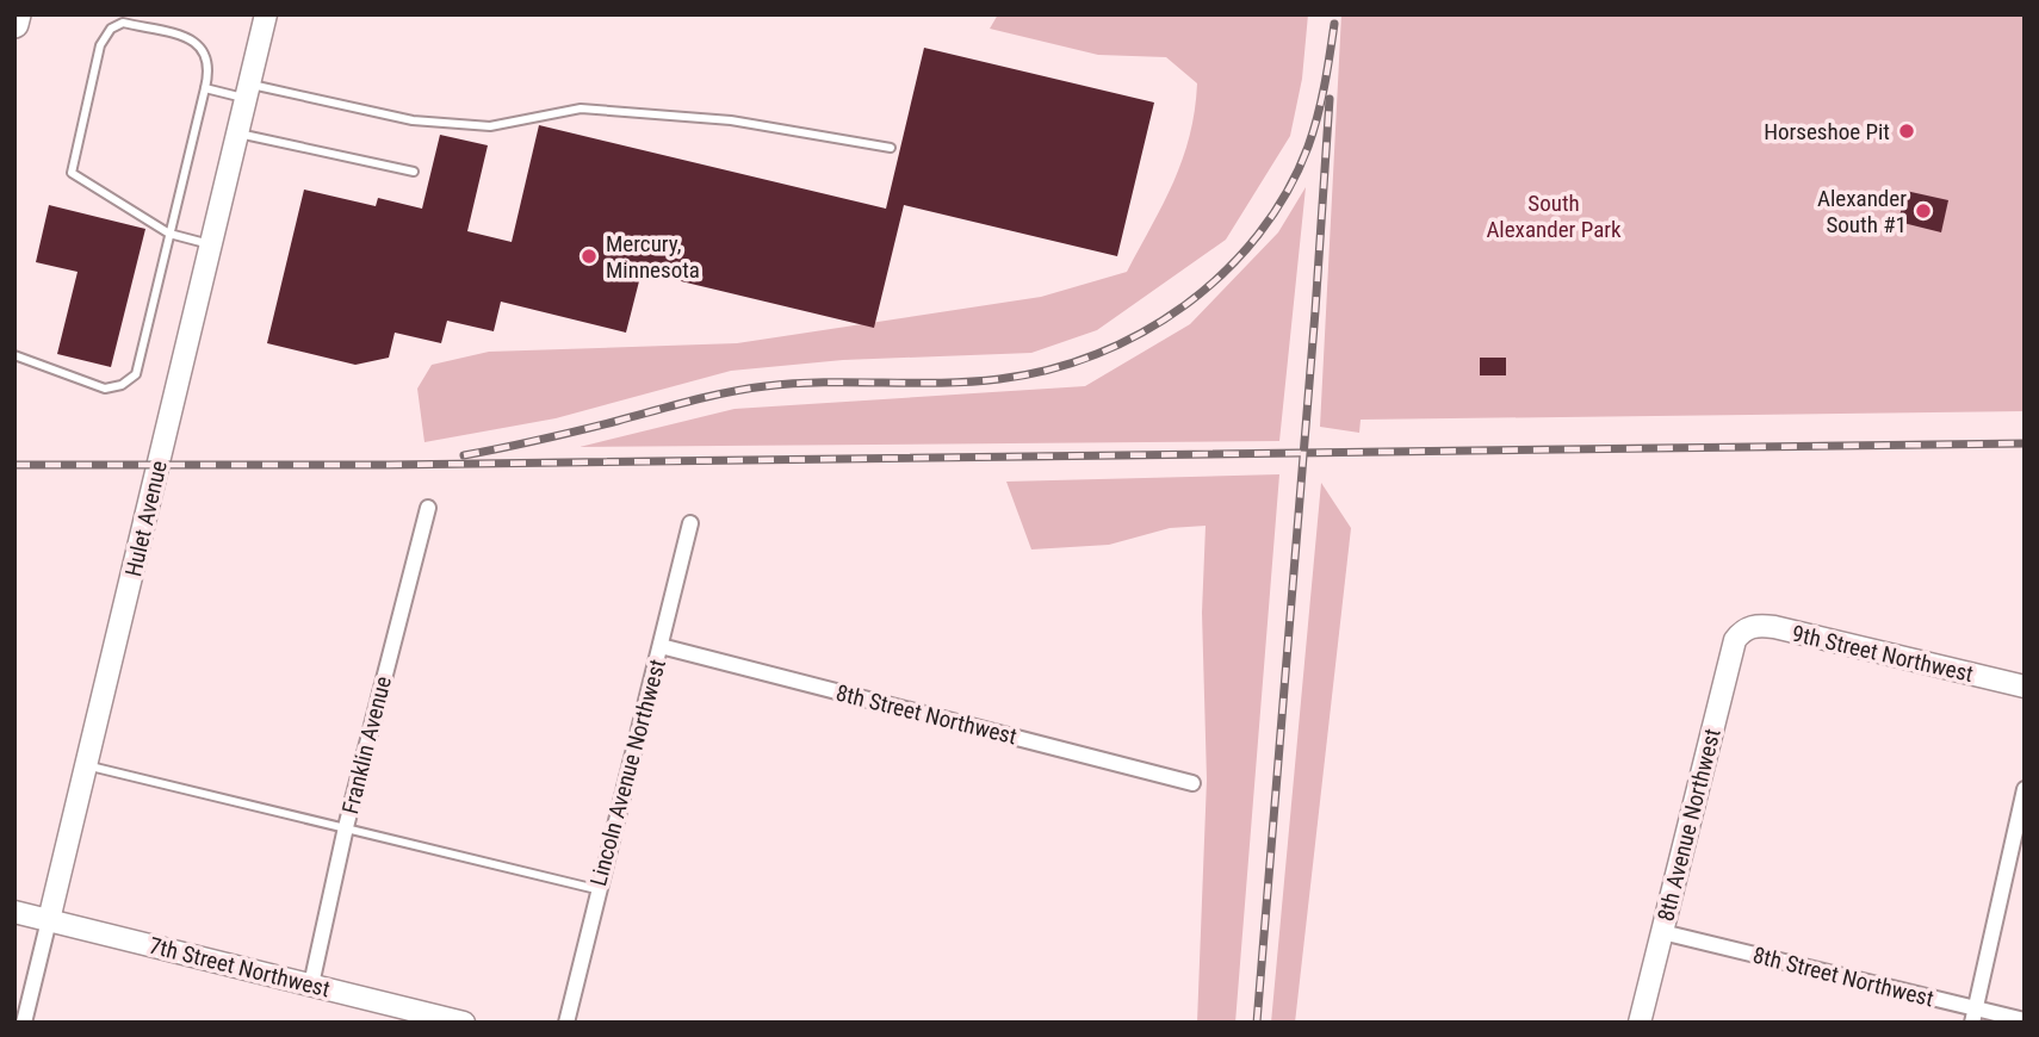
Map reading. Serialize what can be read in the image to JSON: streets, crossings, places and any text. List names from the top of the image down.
{
  "streets": {
    "street": [
      "Hulet Avenue",
      "9th Street Northwest",
      "8th Street Northwest",
      "Franklin Avenue",
      "Lincoln Avenue Northwest",
      "8th Avenue Northwest",
      "7th Street Northwest"
    ]
  },
  "crossings": [
    ["Hulet Avenue", "7th Street Northwest"],
    ["9th Street Northwest", "8th Avenue Northwest"],
    ["8th Street Northwest", "Lincoln Avenue Northwest"],
    ["8th Street Northwest", "8th Avenue Northwest"],
    ["Franklin Avenue", "7th Street Northwest"]
  ],
  "parks": ["South Alexander Park"],
  "places": ["Horseshoe Pit", "Alexander South #1", "Mercury, Minnesota"]
}
